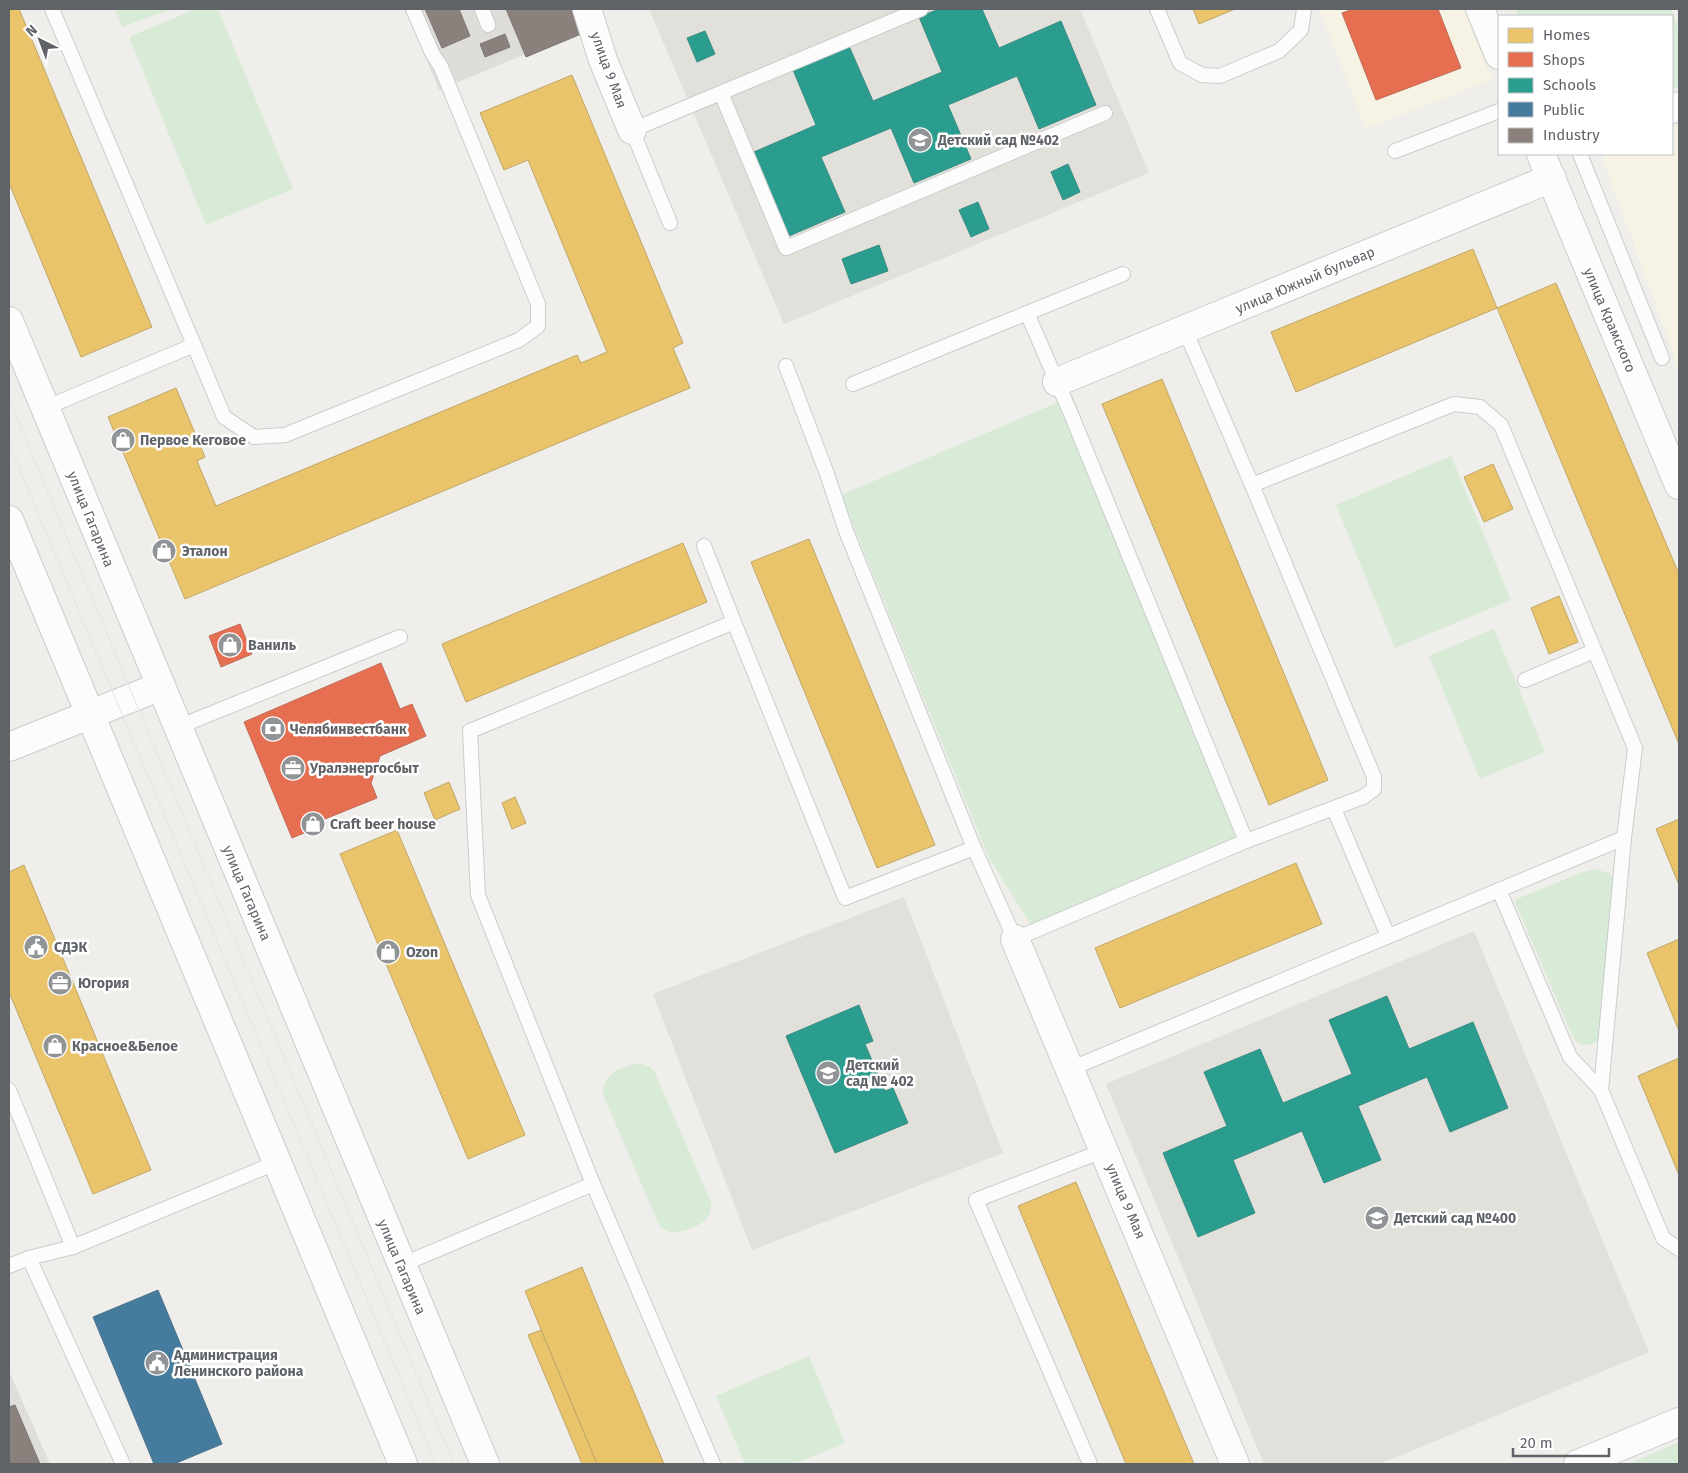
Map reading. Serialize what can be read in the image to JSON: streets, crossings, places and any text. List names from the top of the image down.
{
  "streets": {
    "main road": [
      "улица 9 Мая",
      "улица Южный бульвар",
      "улица Крамского",
      "улица Гагарина"
    ]
  },
  "crossings": [
    ["улица Южный бульвар", "улица Крамского"]
  ],
  "places": {
    "school or university": ["Детский сад №402", "Детский сад № 402", "Детский сад №400"],
    "shop": [
      "Первое Кеговое",
      "Эталон",
      "Ваниль",
      "Craft beer house",
      "Ozon",
      "Красное&Белое"
    ],
    "bank": ["Челябинвестбанк"],
    "office": ["Уралэнергосбыт", "Югория"],
    "public building": ["СДЭК", "Администрация Ленинского района"]
  },
  "legend": [
    "Homes",
    "Shops",
    "Schools",
    "Public",
    "Industry"
  ],
  "scale_bar": "20 m",
  "north": "top left"
}
